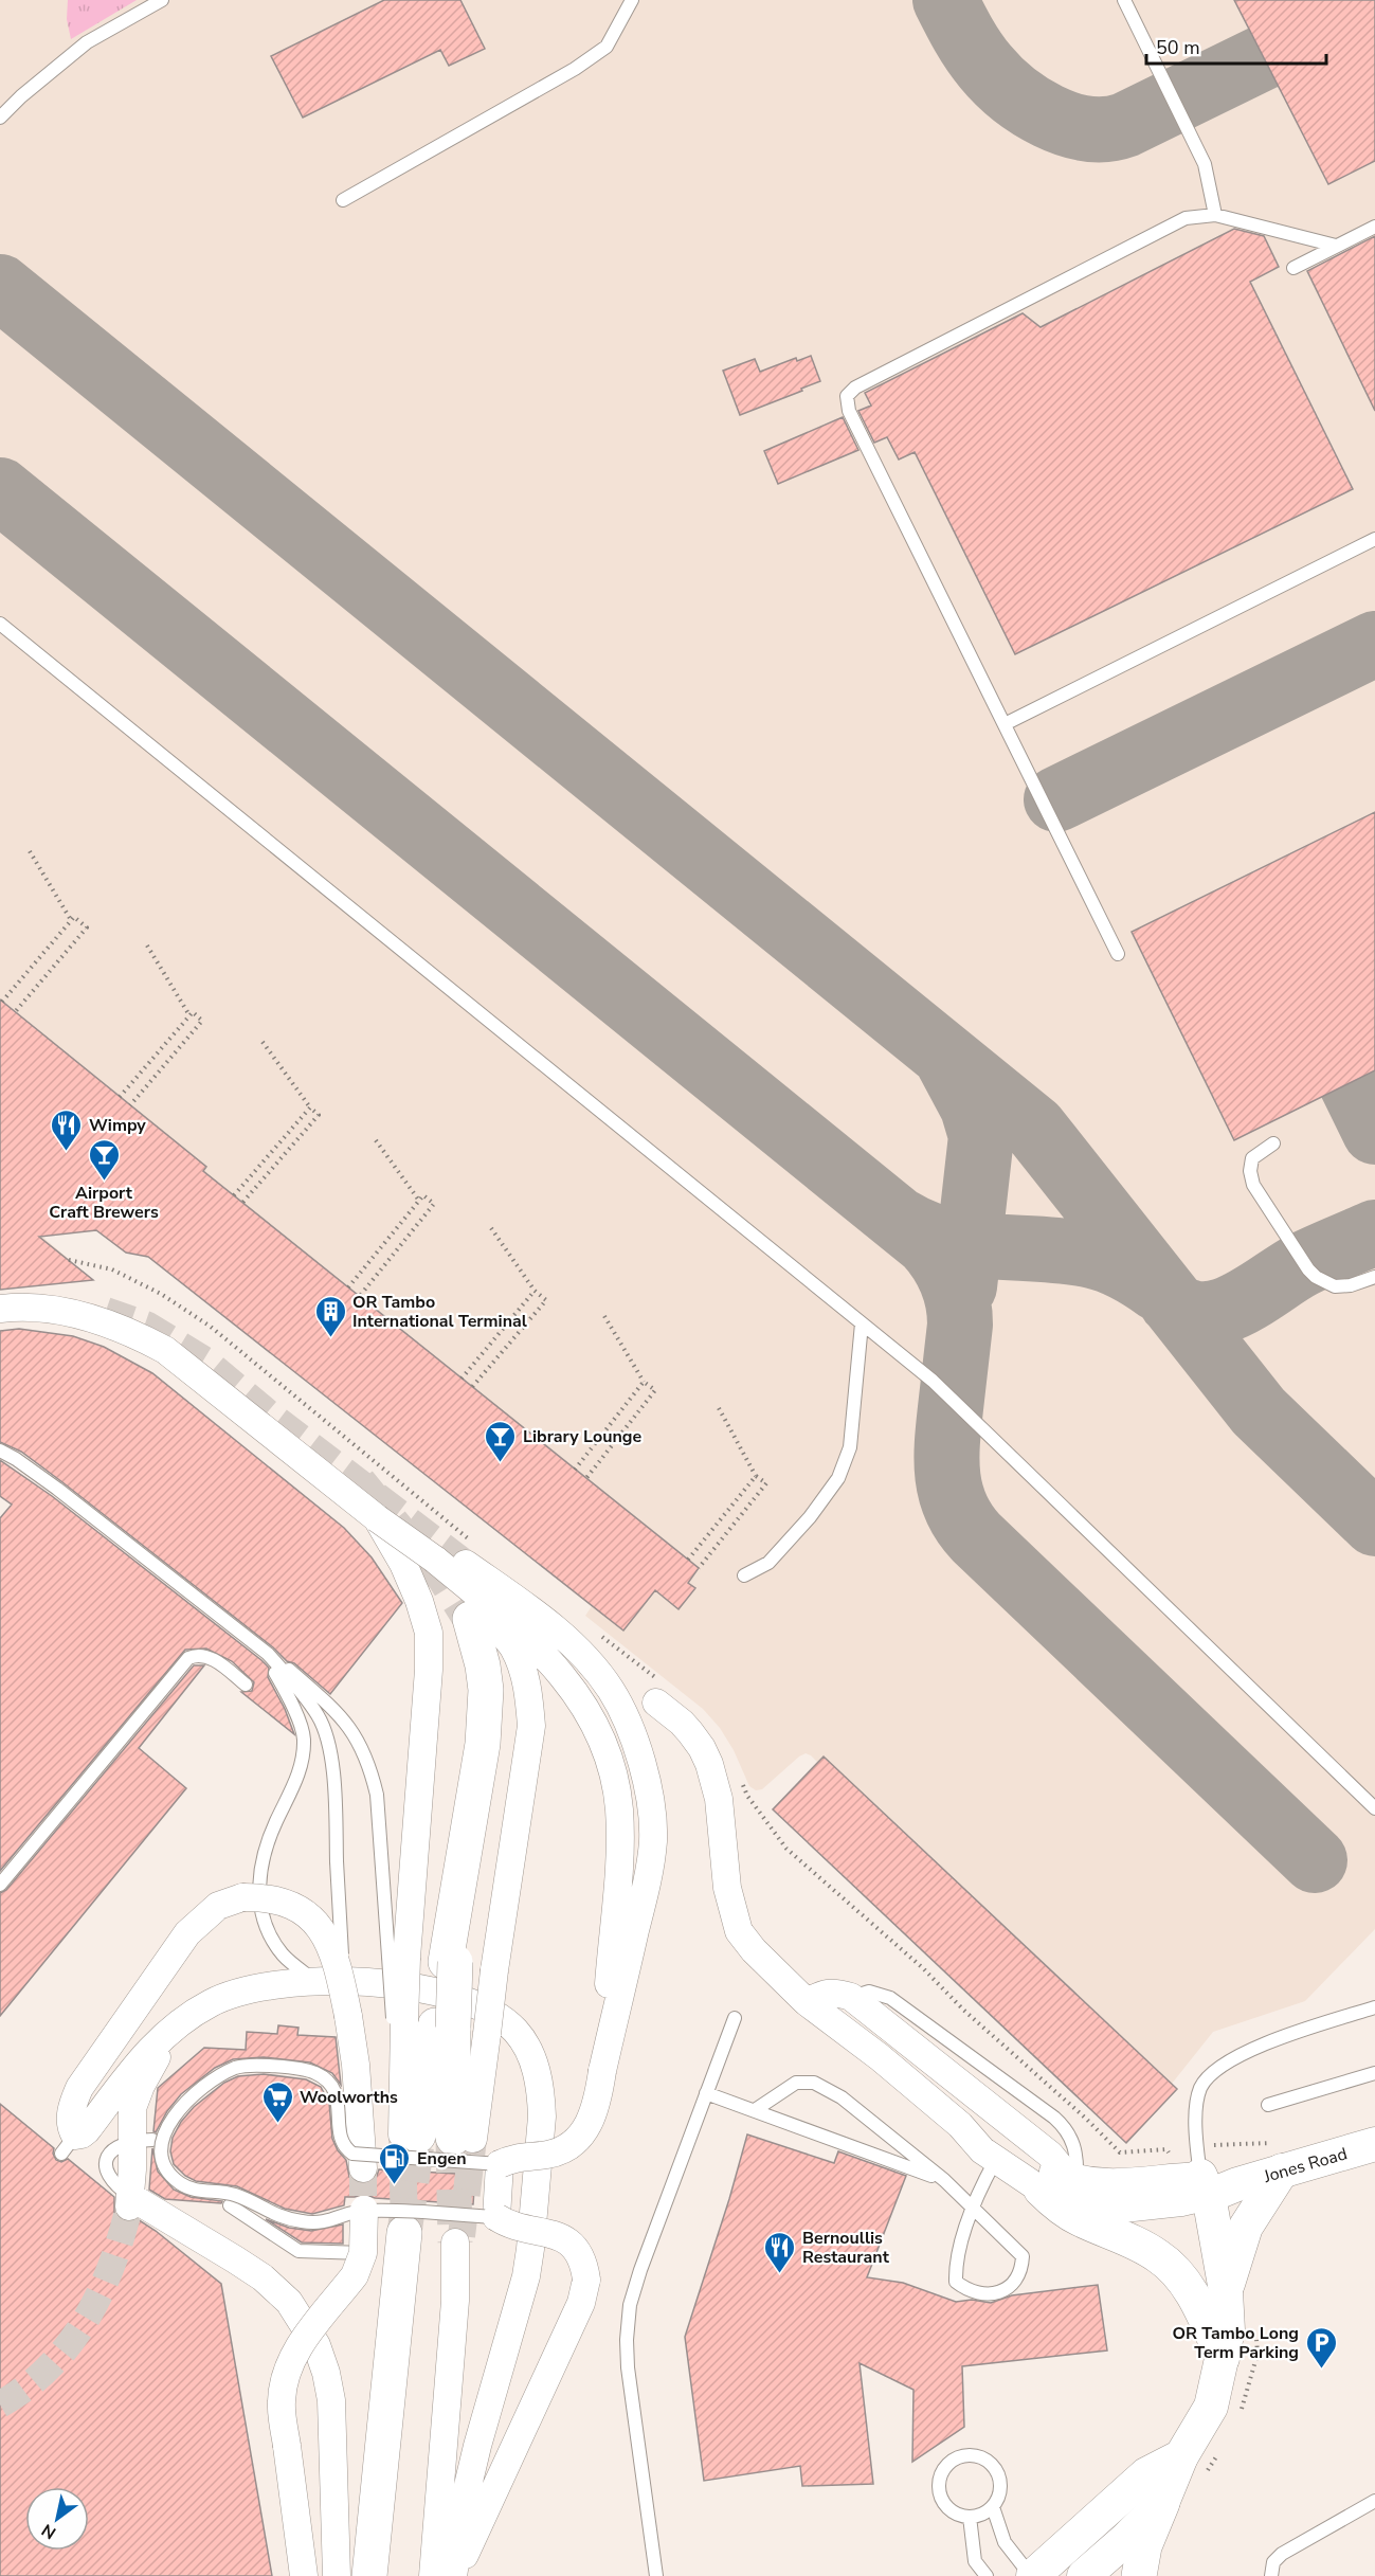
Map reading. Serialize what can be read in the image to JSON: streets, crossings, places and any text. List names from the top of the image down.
{
  "streets": {
    "street": ["Jones Road"]
  },
  "places": {
    "restaurant": ["Wimpy", "Bernoullis Restaurant"],
    "bar": ["Airport Craft Brewers", "Library Lounge"],
    "building": ["OR Tambo International Terminal"],
    "supermarket": ["Woolworths"],
    "fuel station": ["Engen"],
    "parking": ["OR Tambo Long Term Parking"]
  },
  "scale_bar": "50 m",
  "north": "bottom left"
}
